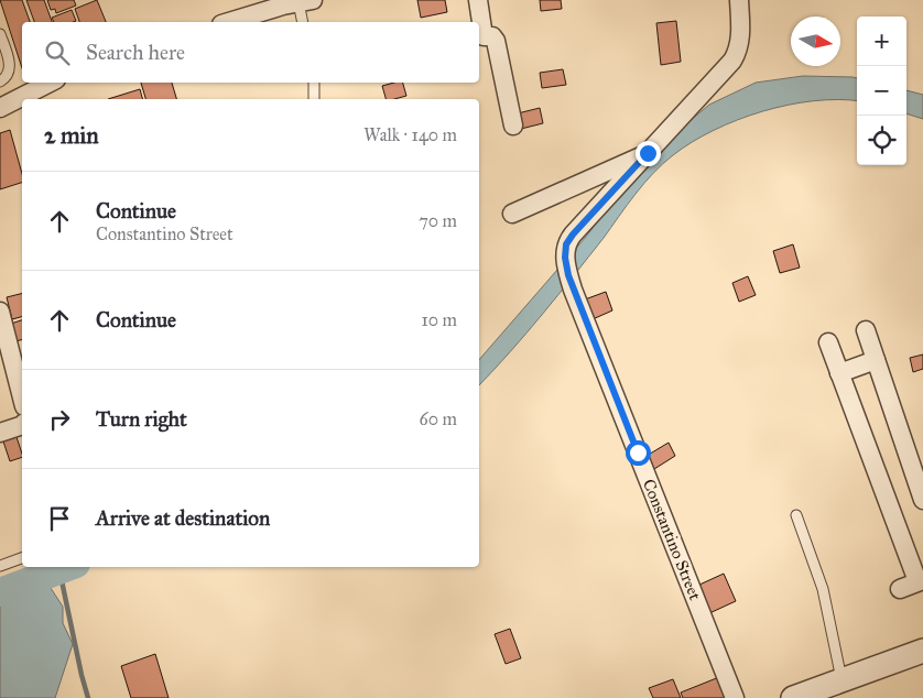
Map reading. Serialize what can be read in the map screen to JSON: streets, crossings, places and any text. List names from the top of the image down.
{
  "streets": {
    "street": ["Constantino Street"]
  },
  "north": "right",
  "page": {
    "map_buttons": ["+", "−"],
    "search": "Search here",
    "heading": ["2 min", "Walk · 140 m"],
    "list": [
      ["Continue", "Constantino Street", "70 m"],
      ["Continue", "10 m"],
      ["Turn right", "60 m"],
      "Arrive at destination"
    ]
  }
}
